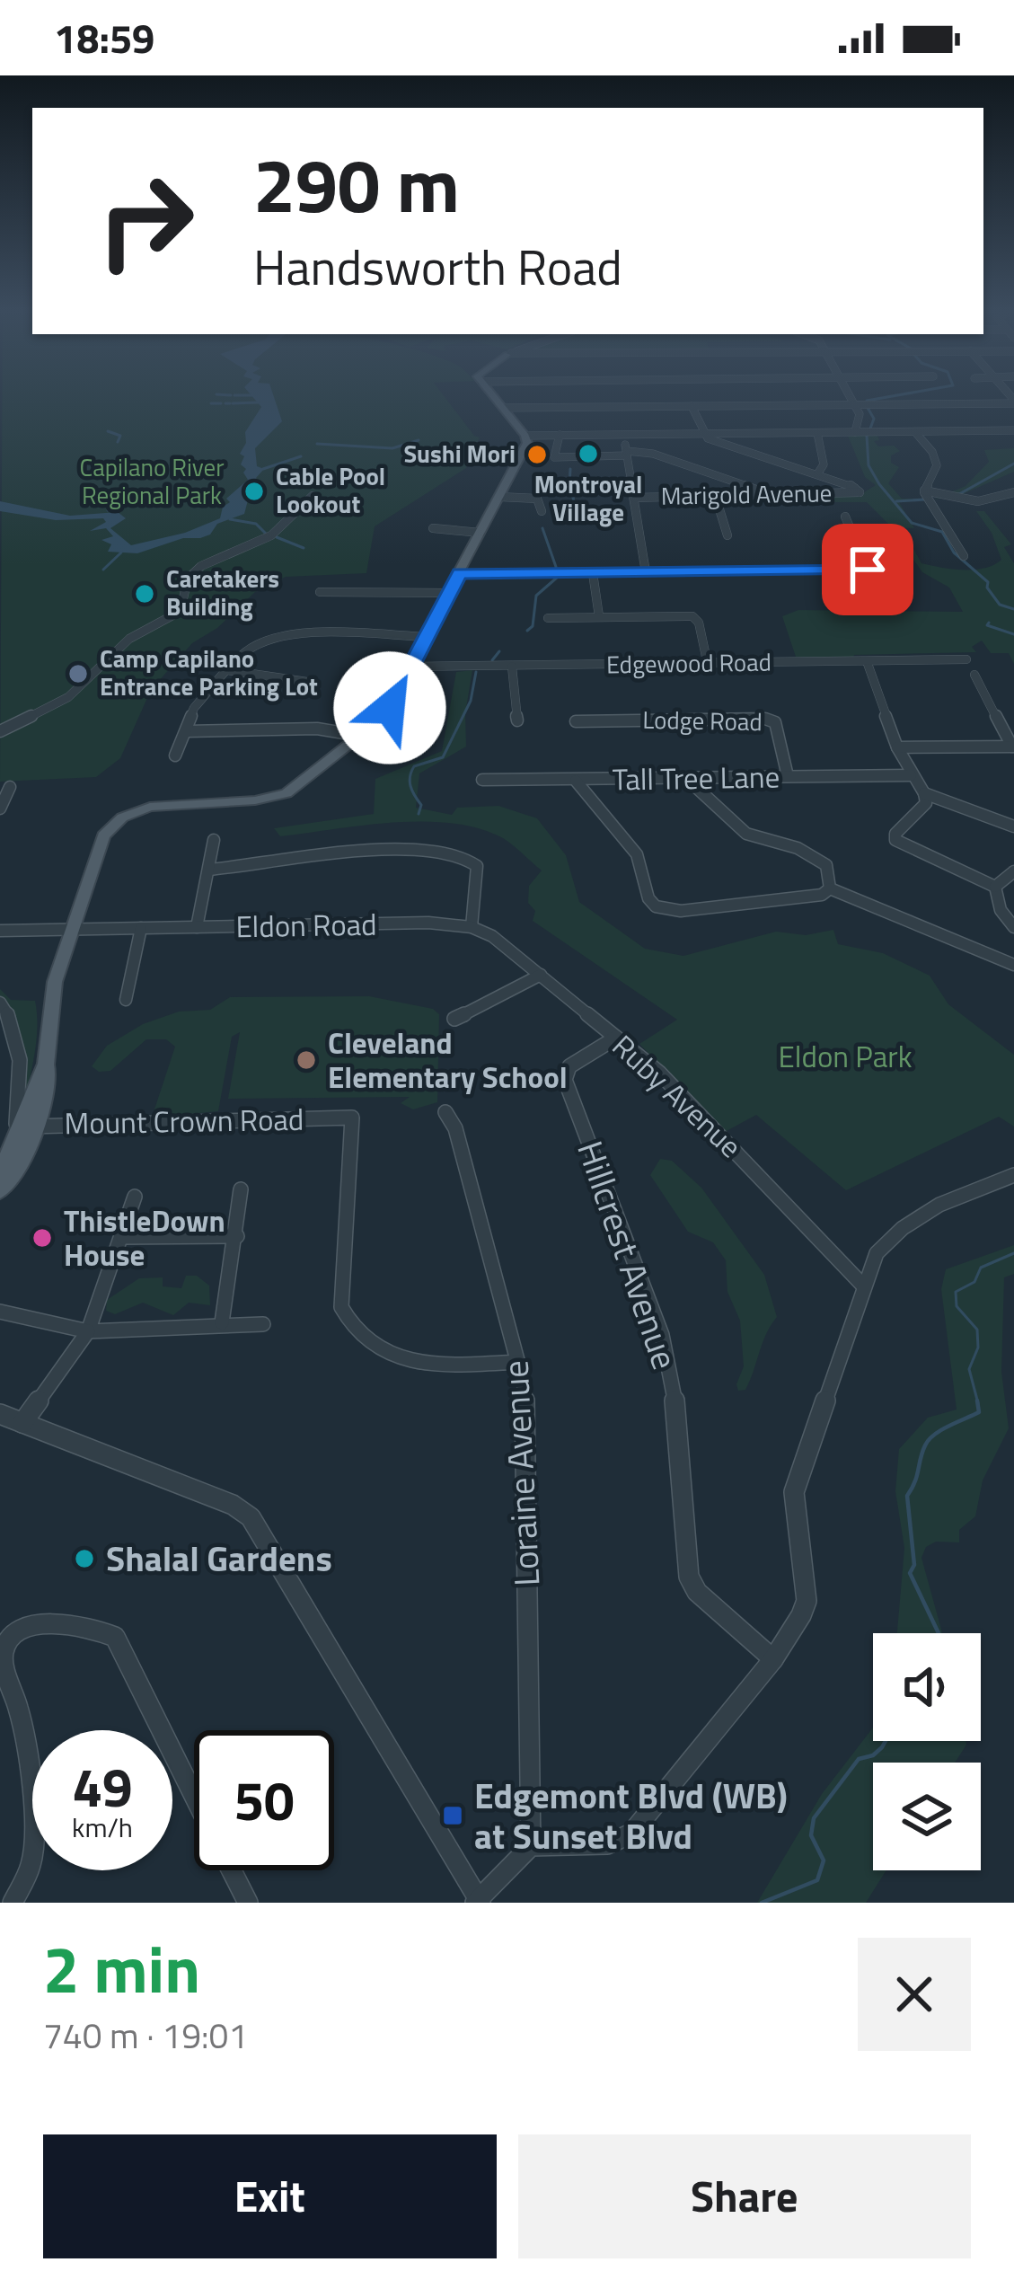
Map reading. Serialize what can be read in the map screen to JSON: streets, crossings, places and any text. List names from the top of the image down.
{
  "streets": {
    "street": [
      "Marigold Avenue",
      "Edgewood Road",
      "Lodge Road",
      "Tall Tree Lane",
      "Eldon Road",
      "Ruby Avenue",
      "Mount Crown Road",
      "Hillcrest Avenue",
      "Loraine Avenue"
    ]
  },
  "crossings": [
    ["Lodge Road", "Tall Tree Lane"],
    ["Eldon Road", "Ruby Avenue"],
    ["Ruby Avenue", "Hillcrest Avenue"],
    ["Mount Crown Road", "Loraine Avenue"]
  ],
  "parks": ["Capilano River Regional Park", "Eldon Park"],
  "places": {
    "other": [
      "Montroyal Village",
      "Sushi Mori",
      "Cable Pool Lookout",
      "Caretakers Building",
      "Camp Capilano Entrance Parking Lot",
      "Cleveland Elementary School",
      "ThistleDown House",
      "Shalal Gardens"
    ],
    "transit": ["Edgemont Blvd (WB) at Sunset Blvd"]
  },
  "page": {
    "status": "18:59",
    "turn": ["290 m", "Handsworth Road"],
    "speed": "49 km/h",
    "limit": "50",
    "heading": ["2 min", "740 m · 19:01"],
    "buttons": ["Exit", "Share"]
  }
}
